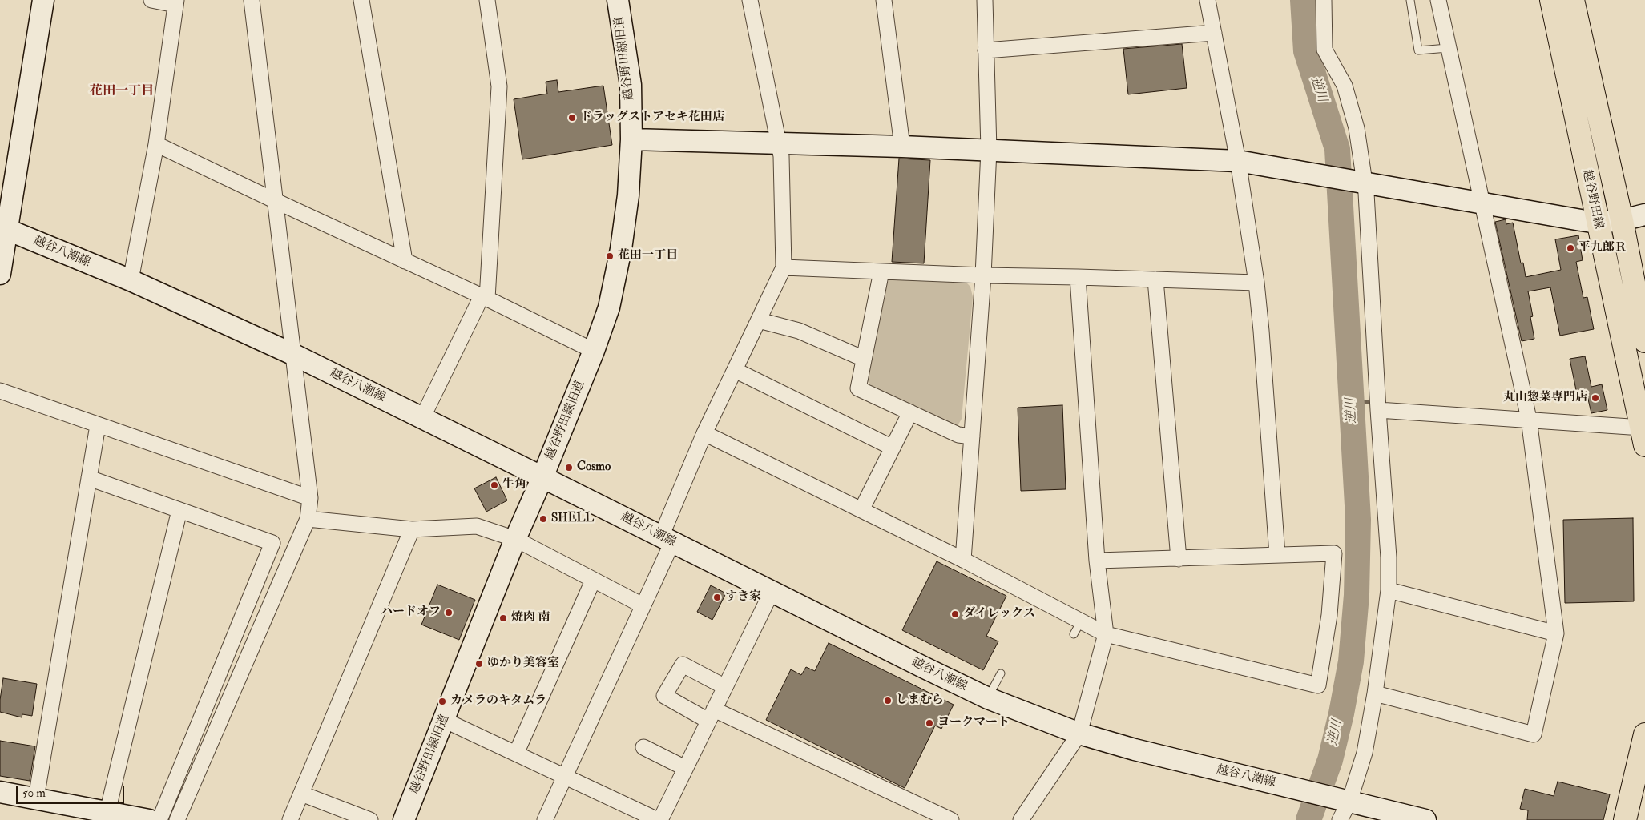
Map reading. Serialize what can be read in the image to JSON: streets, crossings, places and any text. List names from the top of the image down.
{
  "streets": {
    "main road": ["越谷野田線"],
    "street": ["越谷野田線旧道", "越谷八潮線"]
  },
  "crossings": [
    ["越谷野田線旧道", "越谷八潮線"]
  ],
  "districts": ["花田一丁目"],
  "water": ["逆川"],
  "places": [
    "ドラッグストアセキ花田店",
    "平九郎Ｒ",
    "花田一丁目",
    "丸山惣菜専門店",
    "Cosmo",
    "牛角",
    "SHELL",
    "すき家",
    "ハードオフ",
    "ダイレックス",
    "焼肉 南",
    "ゆかり美容室",
    "しまむら",
    "カメラのキタムラ",
    "ヨークマート"
  ],
  "scale_bar": "50 m"
}
